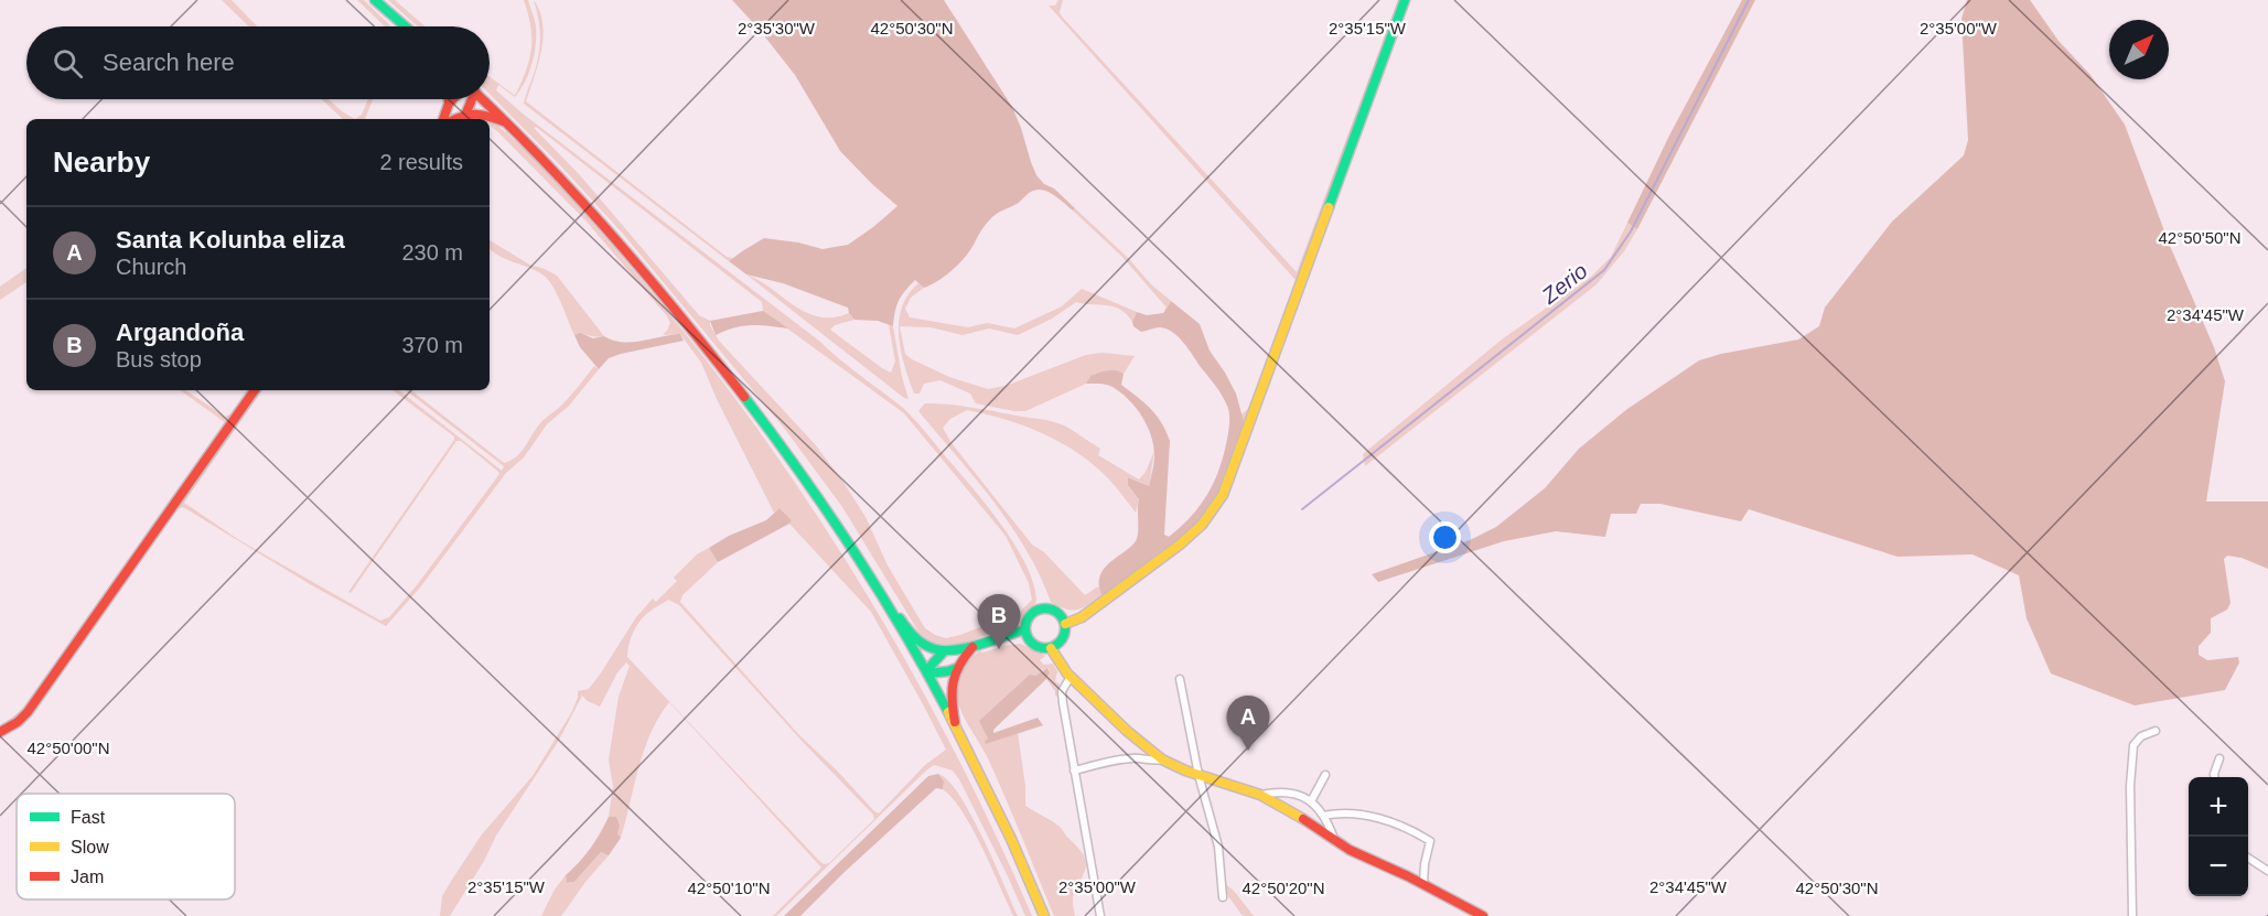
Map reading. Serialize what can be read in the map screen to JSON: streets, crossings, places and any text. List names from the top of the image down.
{
  "water": ["Zerio"],
  "legend": ["Fast", "Slow", "Jam"],
  "north": "top right",
  "page": {
    "search": "Search here",
    "heading": ["Nearby", "2 results"],
    "list": [
      {
        "mark": "A",
        "name": "Santa Kolunba eliza",
        "note": "Church",
        "value": "230 m"
      },
      {
        "mark": "B",
        "name": "Argandoña",
        "note": "Bus stop",
        "value": "370 m"
      }
    ],
    "pins": ["B", "A"],
    "map_buttons": ["+", "−"]
  },
  "coordinates": [
    "42°50'30\"N",
    "2°35'30\"W",
    "2°35'15\"W",
    "2°35'00\"W",
    "42°50'50\"N",
    "2°34'45\"W",
    "42°50'00\"N",
    "42°50'10\"N",
    "42°50'20\"N"
  ]
}
